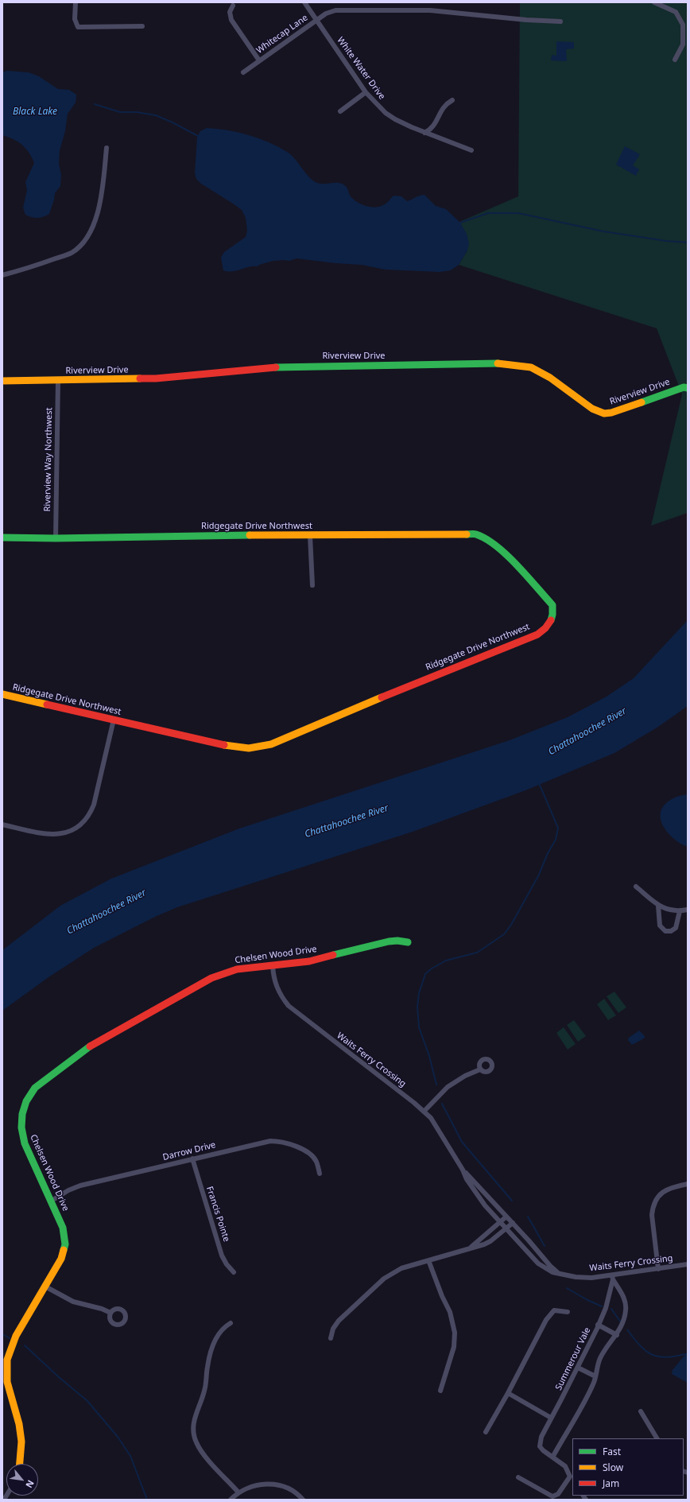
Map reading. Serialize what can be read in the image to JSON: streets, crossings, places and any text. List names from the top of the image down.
{
  "streets": {
    "street": [
      "Whitecap Lane",
      "White Water Drive",
      "Riverview Drive",
      "Riverview Way Northwest",
      "Ridgegate Drive Northwest",
      "Chelsen Wood Drive",
      "Waits Ferry Crossing",
      "Darrow Drive",
      "Francis Pointe",
      "Summerour Vale"
    ]
  },
  "crossings": [
    ["Whitecap Lane", "White Water Drive"],
    ["Riverview Drive", "Riverview Way Northwest"],
    ["Riverview Way Northwest", "Ridgegate Drive Northwest"],
    ["Chelsen Wood Drive", "Waits Ferry Crossing"],
    ["Chelsen Wood Drive", "Darrow Drive"],
    ["Waits Ferry Crossing", "Summerour Vale"],
    ["Darrow Drive", "Francis Pointe"]
  ],
  "water": ["Black Lake", "Chattahoochee River"],
  "legend": ["Fast", "Slow", "Jam"],
  "north": "bottom right"
}
